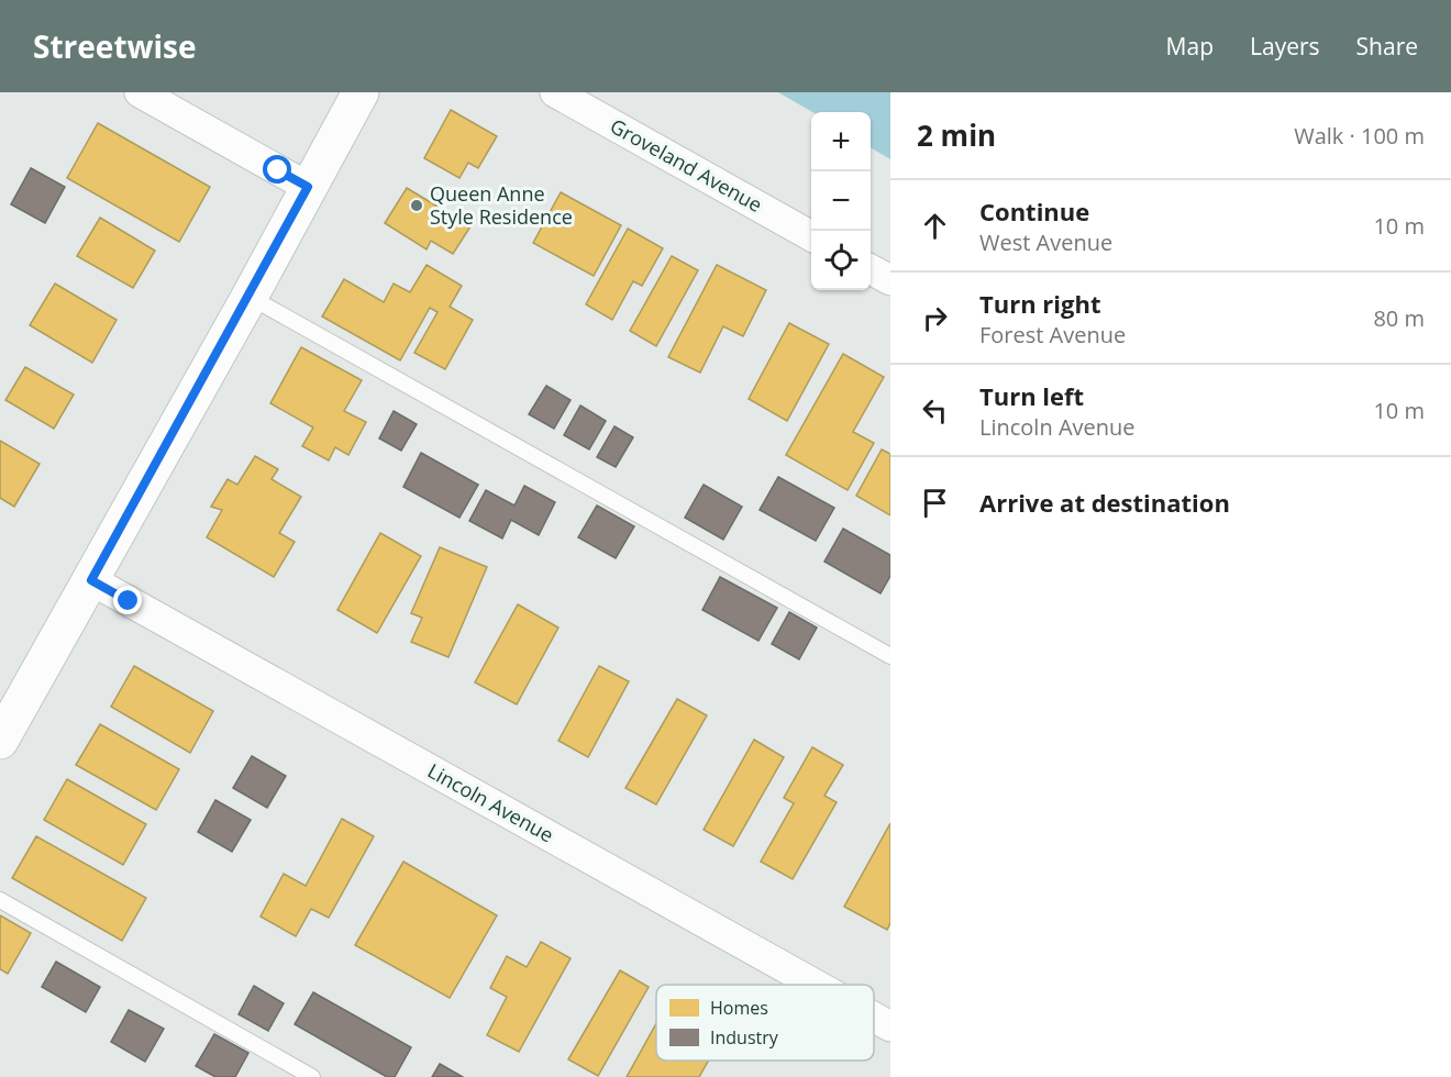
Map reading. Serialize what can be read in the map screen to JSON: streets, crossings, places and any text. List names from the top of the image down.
{
  "streets": {
    "street": ["Groveland Avenue", "Lincoln Avenue"]
  },
  "places": ["Queen Anne Style Residence"],
  "legend": ["Homes", "Industry"],
  "page": {
    "header": "Streetwise",
    "nav": ["Map", "Layers", "Share"],
    "heading": ["2 min", "Walk · 100 m"],
    "map_buttons": ["+", "−"],
    "list": [
      ["Continue", "West Avenue", "10 m"],
      ["Turn right", "Forest Avenue", "80 m"],
      ["Turn left", "Lincoln Avenue", "10 m"],
      "Arrive at destination"
    ]
  }
}
